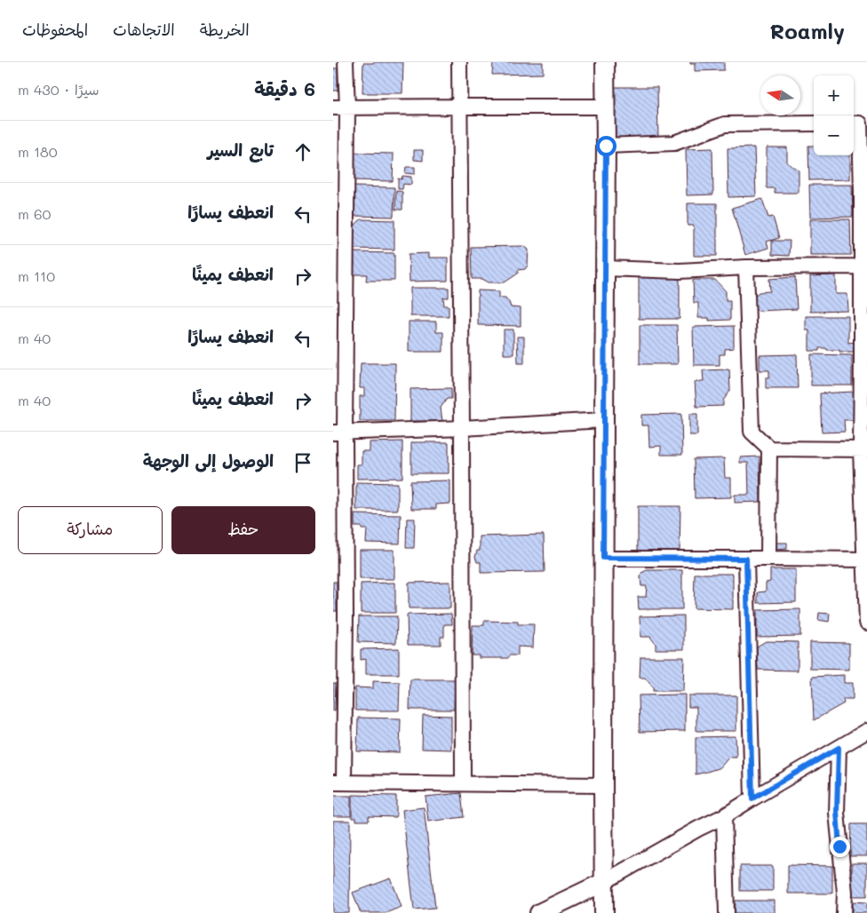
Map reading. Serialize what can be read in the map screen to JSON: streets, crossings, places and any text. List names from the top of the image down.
{
  "north": "left",
  "page": {
    "header": "Roamly",
    "nav": ["الخريطة", "الاتجاهات", "المحفوظات"],
    "heading": ["6 دقيقة", "سيرًا · 430 m"],
    "map_buttons": ["+", "−"],
    "list": [
      ["تابع السير", "180 m"],
      ["انعطف يسارًا", "60 m"],
      ["انعطف يمينًا", "110 m"],
      ["انعطف يسارًا", "40 m"],
      ["انعطف يمينًا", "40 m"],
      "الوصول إلى الوجهة"
    ],
    "buttons": ["حفظ", "مشاركة"]
  }
}
